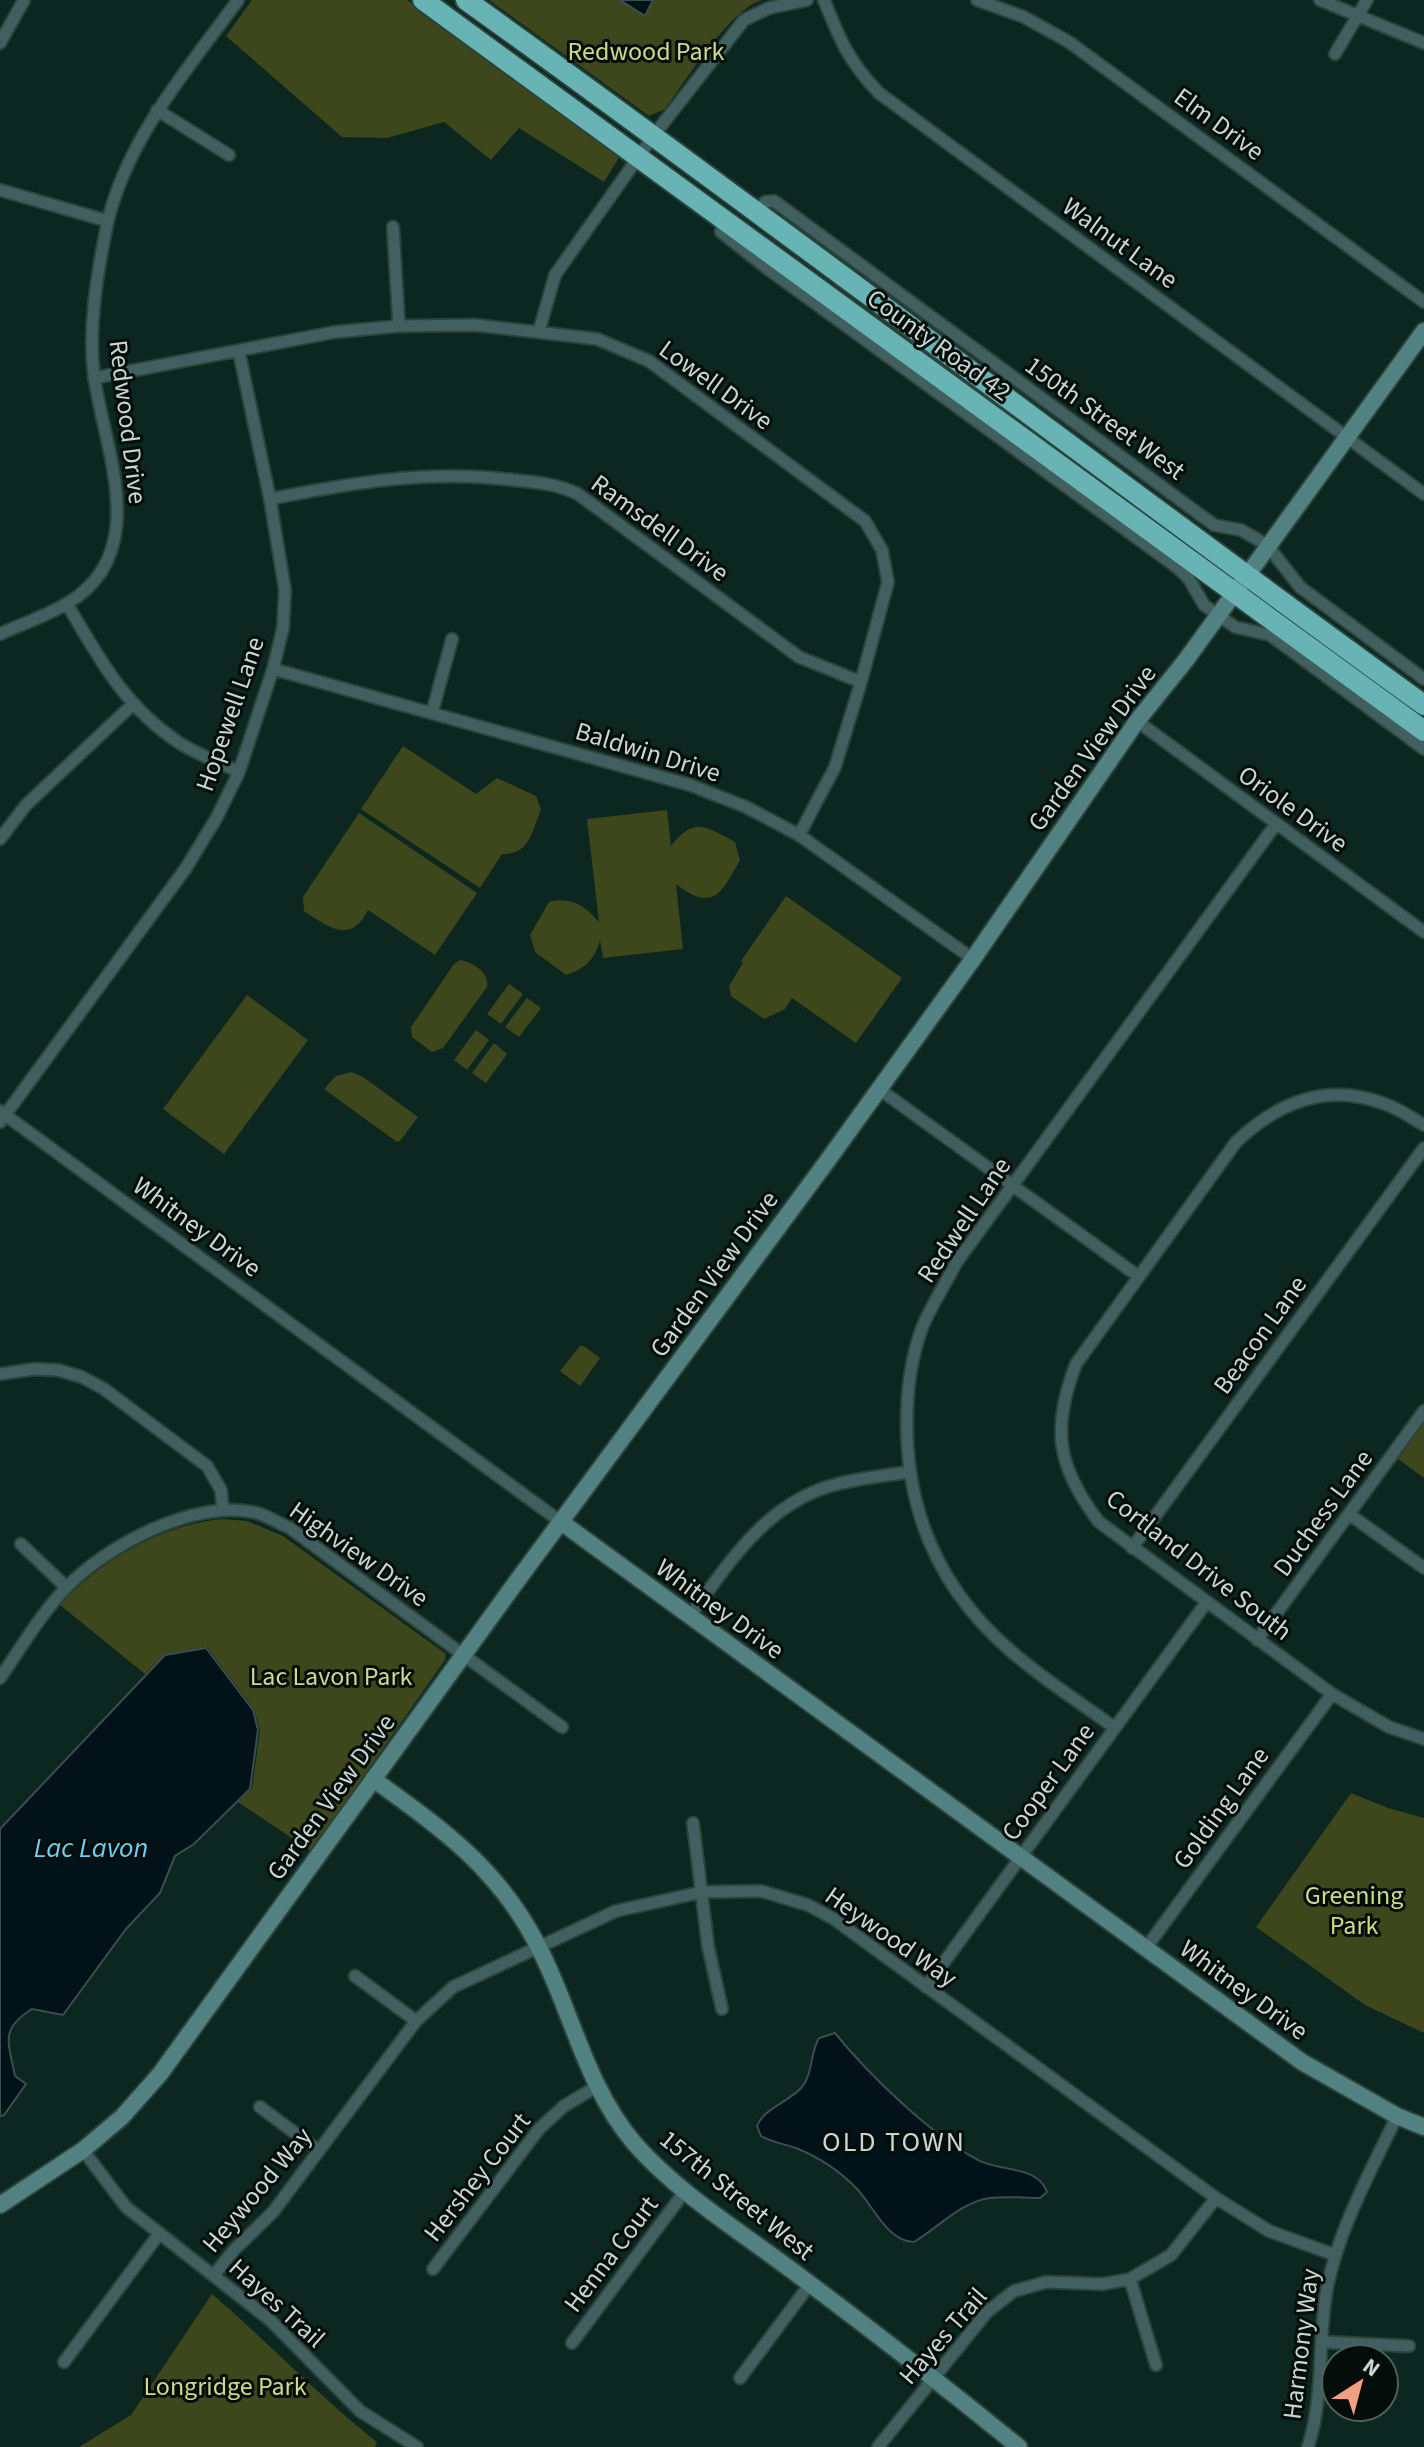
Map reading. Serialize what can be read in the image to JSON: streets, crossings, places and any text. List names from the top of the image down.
{
  "streets": {
    "highway": ["County Road 42"],
    "street": [
      "Elm Drive",
      "Walnut Lane",
      "Lowell Drive",
      "150th Street West",
      "Redwood Drive",
      "Ramsdell Drive",
      "Hopewell Lane",
      "Garden View Drive",
      "Baldwin Drive",
      "Oriole Drive",
      "Redwell Lane",
      "Whitney Drive",
      "Beacon Lane",
      "Duchess Lane",
      "Highview Drive",
      "Cortland Drive South",
      "Cooper Lane",
      "Golding Lane",
      "Heywood Way",
      "Hershey Court",
      "157th Street West",
      "Henna Court",
      "Hayes Trail",
      "Harmony Way"
    ]
  },
  "crossings": [
    ["Walnut Lane", "Garden View Drive"],
    ["County Road 42", "150th Street West"],
    ["County Road 42", "Garden View Drive"],
    ["Lowell Drive", "Redwood Drive"],
    ["Lowell Drive", "Ramsdell Drive"],
    ["Lowell Drive", "Hopewell Lane"],
    ["Lowell Drive", "Baldwin Drive"],
    ["150th Street West", "Garden View Drive"],
    ["Ramsdell Drive", "Hopewell Lane"],
    ["Hopewell Lane", "Baldwin Drive"],
    ["Hopewell Lane", "Whitney Drive"],
    ["Garden View Drive", "Baldwin Drive"],
    ["Garden View Drive", "Oriole Drive"],
    ["Garden View Drive", "Whitney Drive"],
    ["Garden View Drive", "Highview Drive"],
    ["Garden View Drive", "157th Street West"],
    ["Garden View Drive", "Hayes Trail"],
    ["Oriole Drive", "Redwell Lane"],
    ["Redwell Lane", "Cooper Lane"],
    ["Whitney Drive", "Cooper Lane"],
    ["Whitney Drive", "Golding Lane"],
    ["Whitney Drive", "Harmony Way"],
    ["Beacon Lane", "Cortland Drive South"],
    ["Duchess Lane", "Cortland Drive South"],
    ["Cortland Drive South", "Cooper Lane"],
    ["Cortland Drive South", "Golding Lane"],
    ["Cooper Lane", "Heywood Way"],
    ["Heywood Way", "157th Street West"],
    ["Heywood Way", "Hayes Trail"],
    ["Heywood Way", "Harmony Way"],
    ["Hershey Court", "157th Street West"],
    ["157th Street West", "Henna Court"],
    ["157th Street West", "Hayes Trail"]
  ],
  "districts": ["OLD TOWN"],
  "water": ["Lac Lavon"],
  "parks": [
    "Redwood Park",
    "Lac Lavon Park",
    "Greening Park",
    "Longridge Park"
  ],
  "north": "top right"
}
